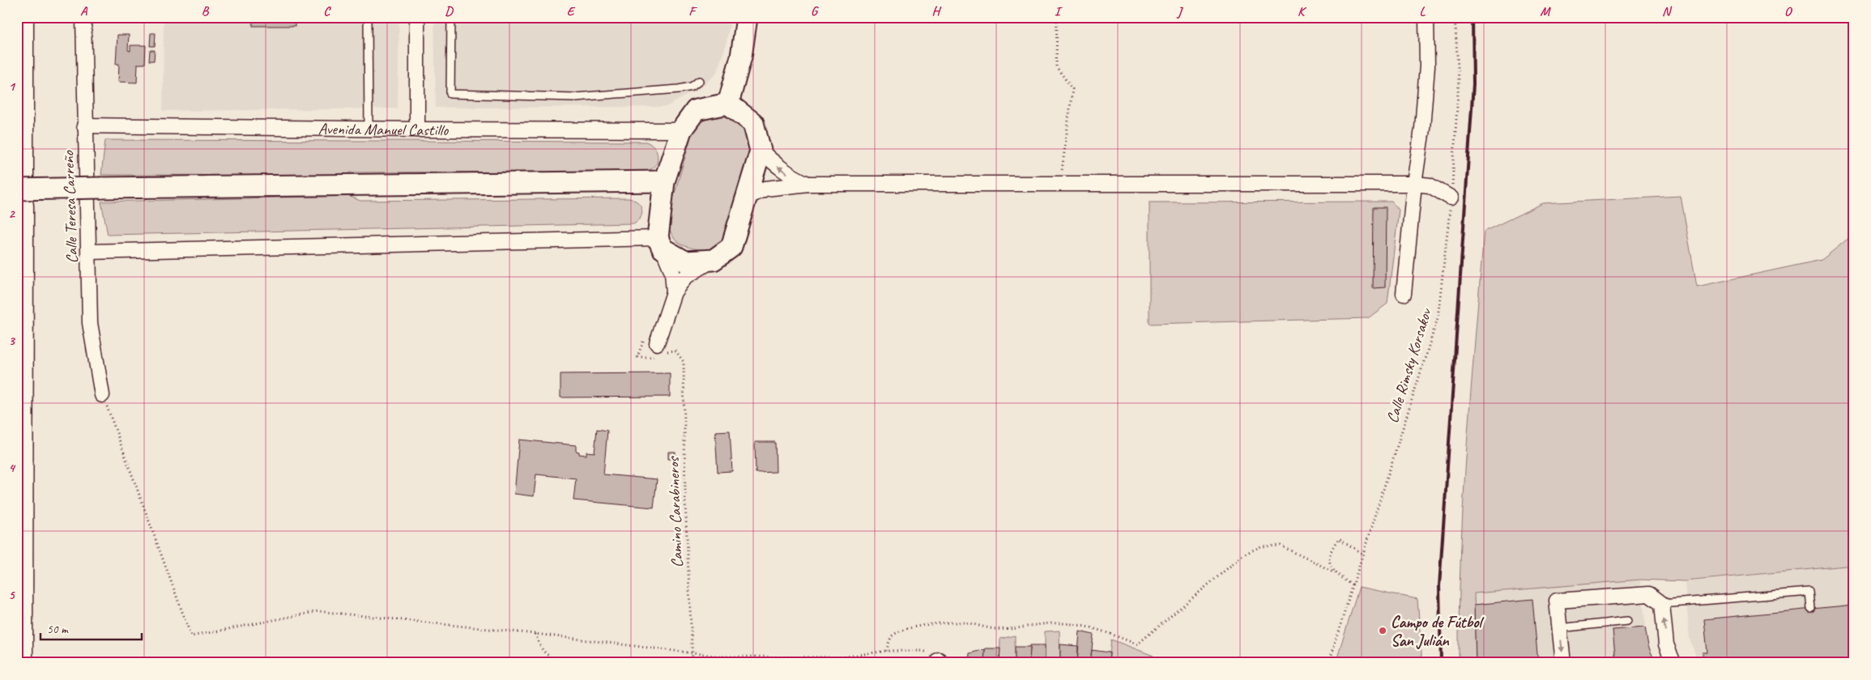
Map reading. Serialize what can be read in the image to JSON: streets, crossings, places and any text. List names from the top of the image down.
{
  "streets": {
    "street": ["Avenida Manuel Castillo", "Calle Teresa Carreño"],
    "path": ["Calle Rimsky Korsakov", "Camino Carabineros"]
  },
  "crossings": [
    ["Avenida Manuel Castillo", "Calle Teresa Carreño"]
  ],
  "places": ["Campo de Fútbol San Julián"],
  "scale_bar": "50 m",
  "grid": {
    "columns": [
      "A",
      "B",
      "C",
      "D",
      "E",
      "F",
      "G",
      "H",
      "I",
      "J",
      "K",
      "L",
      "M",
      "N",
      "O"
    ],
    "rows": [
      "1",
      "2",
      "3",
      "4",
      "5"
    ]
  }
}
